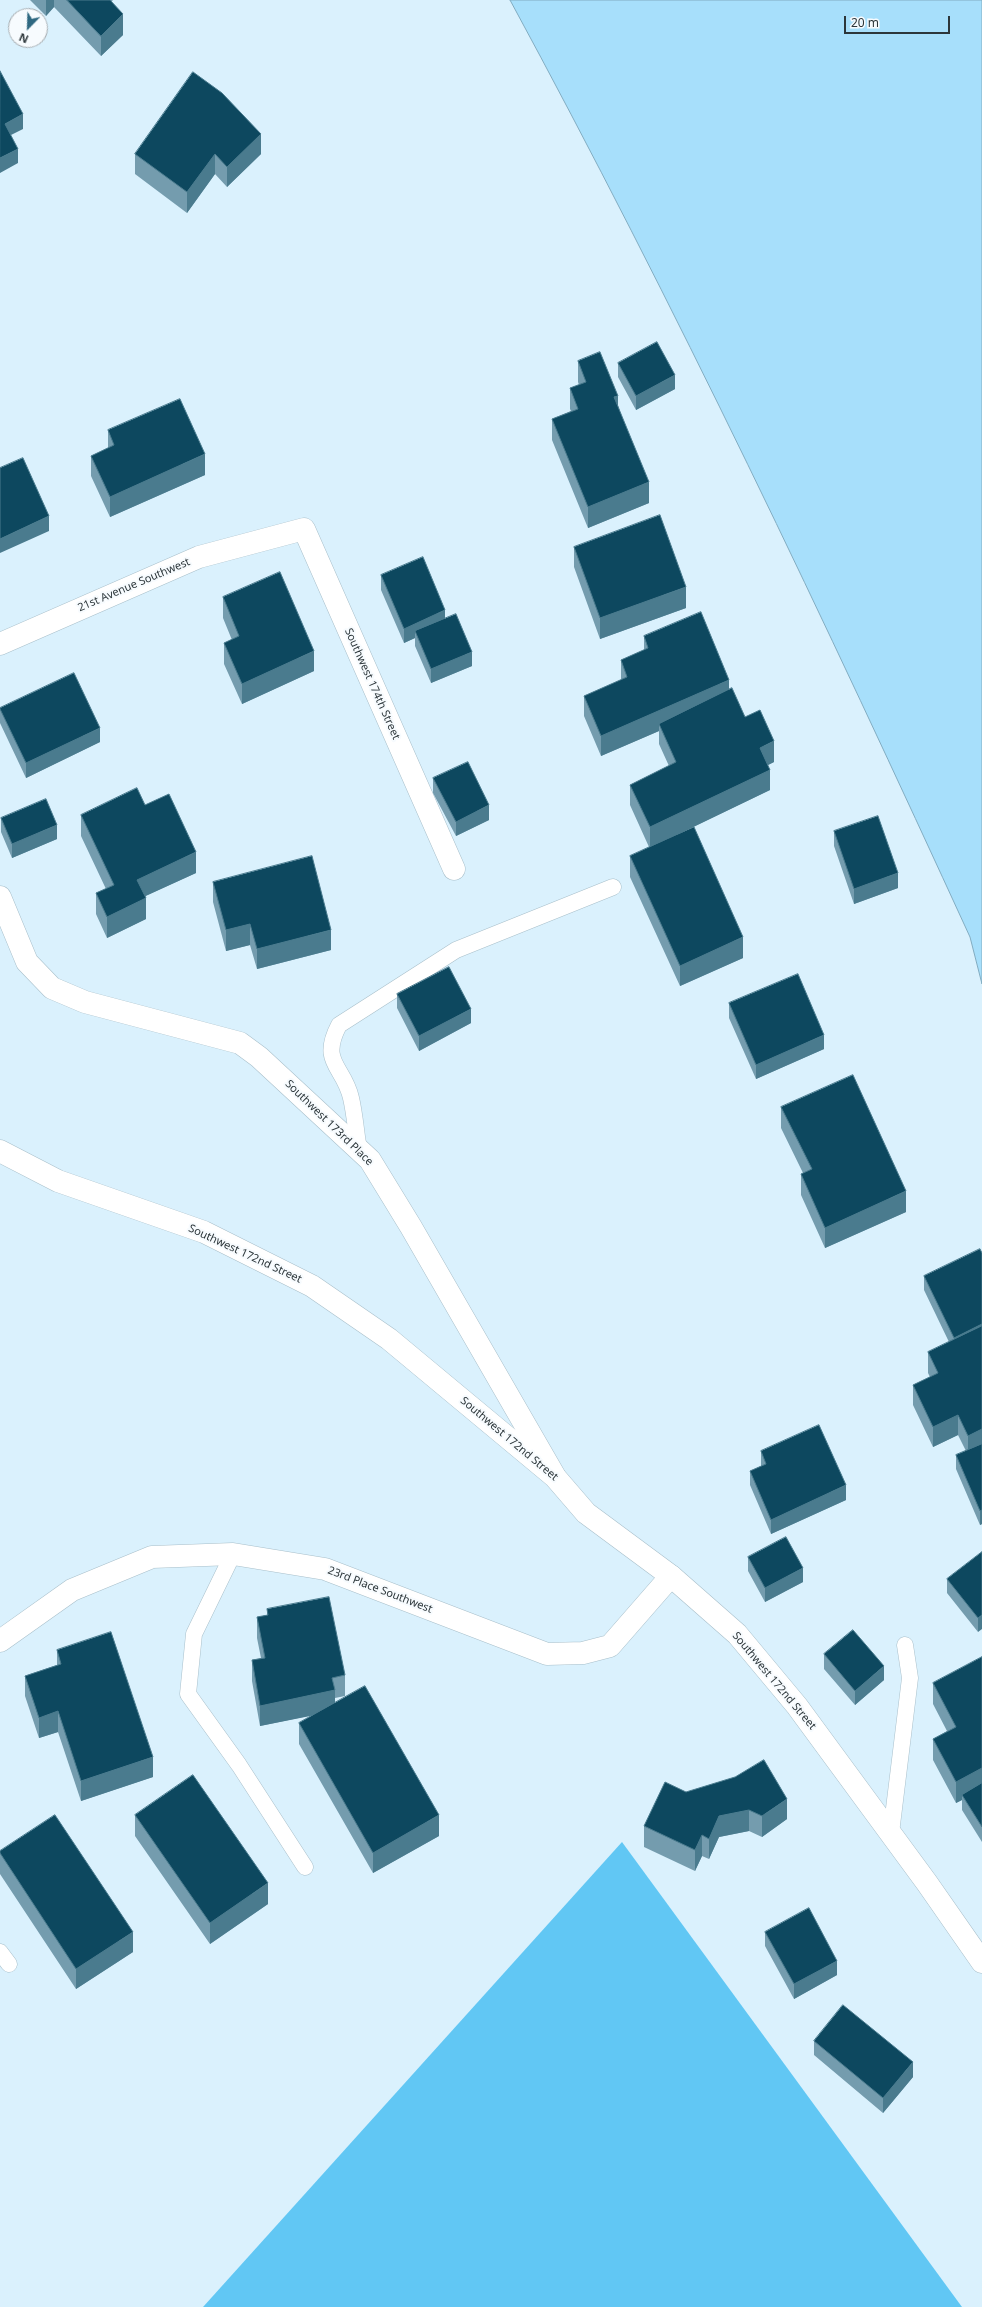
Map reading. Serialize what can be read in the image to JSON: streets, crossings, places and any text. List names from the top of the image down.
{
  "streets": {
    "street": [
      "21st Avenue Southwest",
      "Southwest 174th Street",
      "Southwest 173rd Place",
      "Southwest 172nd Street",
      "23rd Place Southwest"
    ]
  },
  "crossings": [
    ["21st Avenue Southwest", "Southwest 174th Street"],
    ["Southwest 173rd Place", "Southwest 172nd Street"],
    ["Southwest 172nd Street", "23rd Place Southwest"]
  ],
  "scale_bar": "20 m",
  "north": "bottom left"
}
